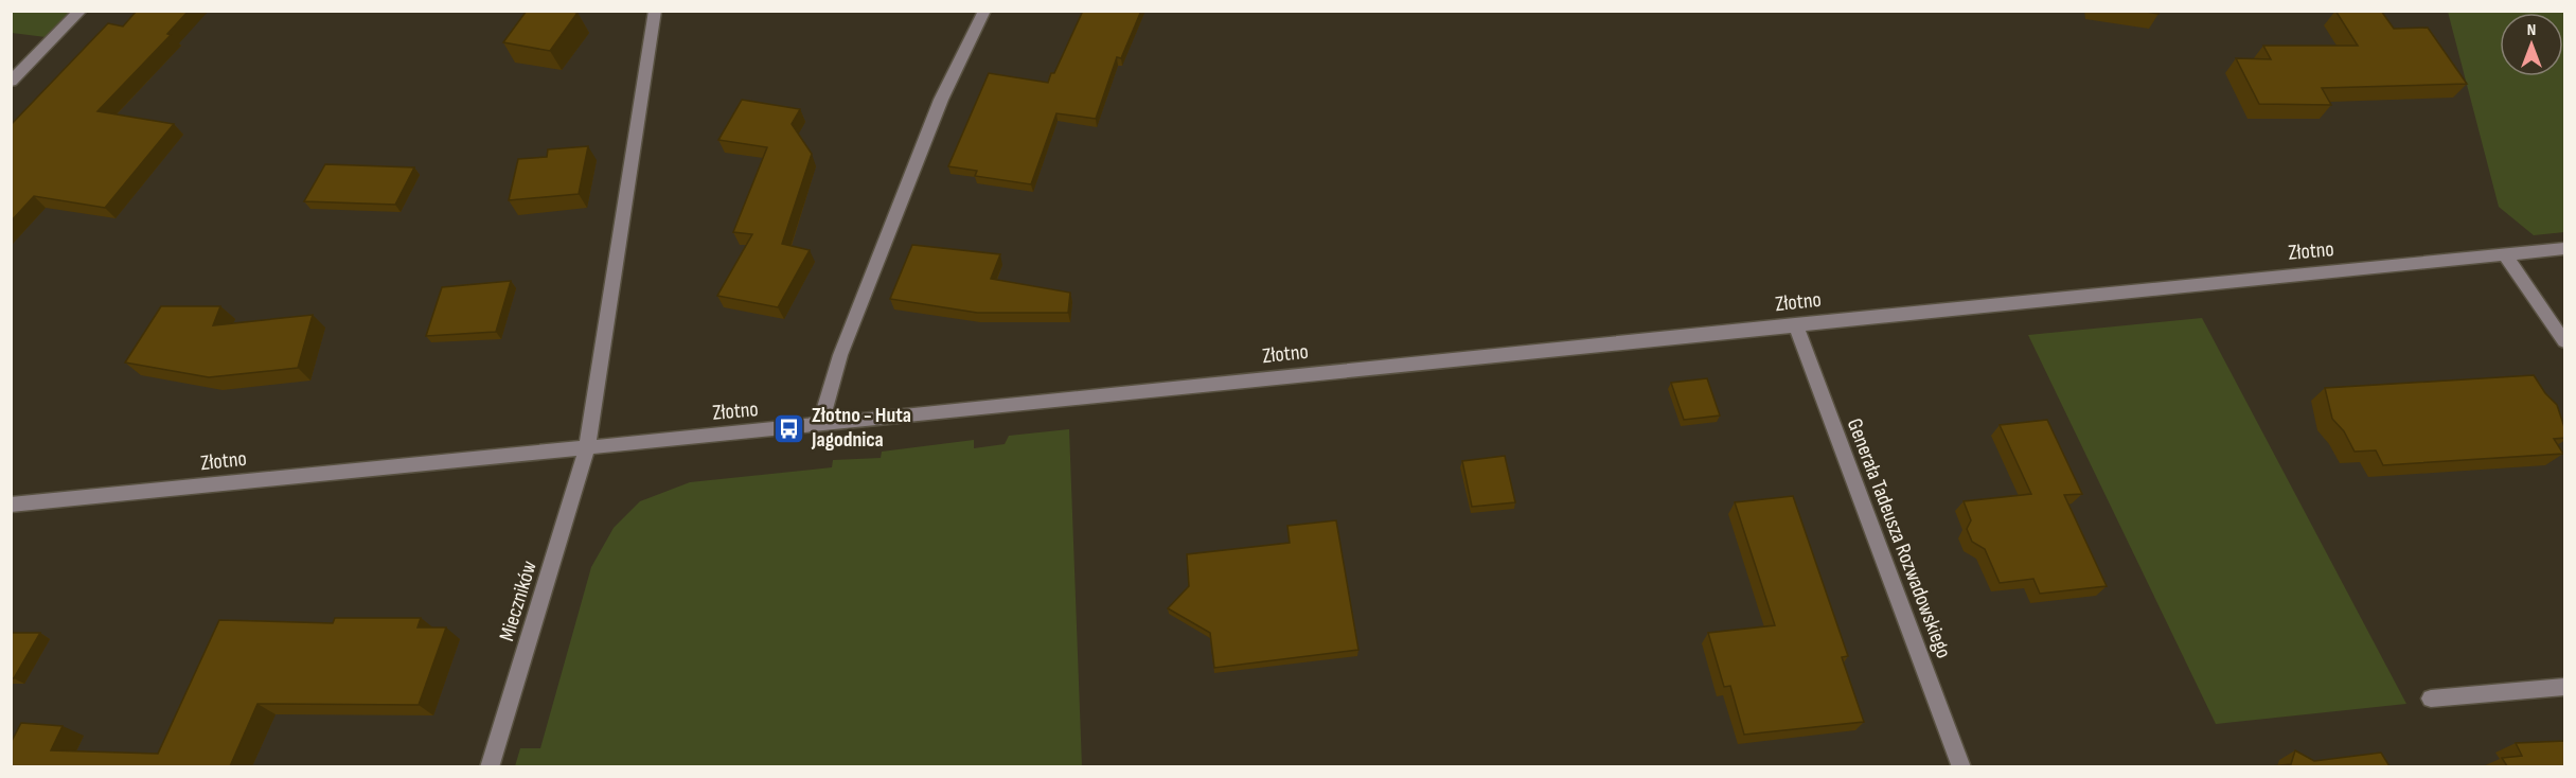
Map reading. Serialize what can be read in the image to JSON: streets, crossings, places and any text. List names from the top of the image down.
{
  "streets": {
    "street": ["Złotno", "Generała Tadeusza Rozwadowskiego", "Mieczników"]
  },
  "crossings": [
    ["Złotno", "Generała Tadeusza Rozwadowskiego"],
    ["Złotno", "Mieczników"]
  ],
  "places": {
    "bus stop": ["Złotno - Huta Jagodnica"]
  },
  "north": "top"
}
